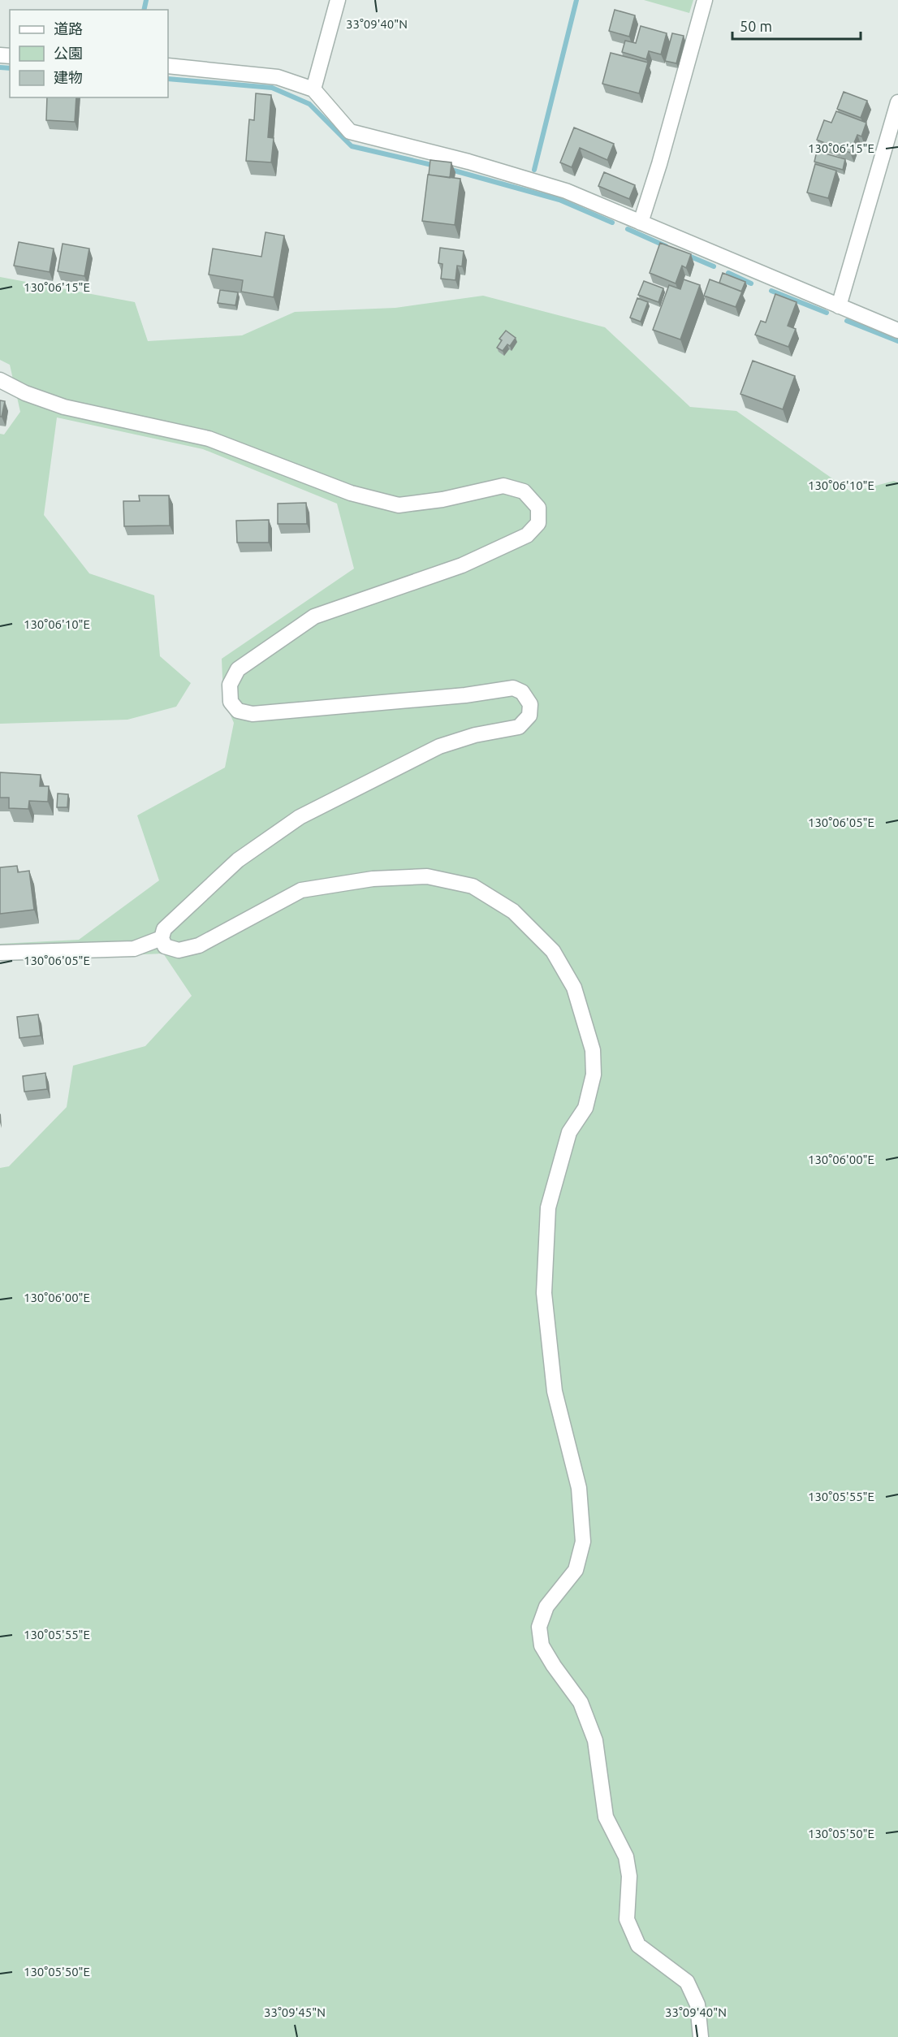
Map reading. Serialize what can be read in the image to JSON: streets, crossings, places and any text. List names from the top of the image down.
{
  "legend": ["道路", "公園", "建物"],
  "scale_bar": "50 m",
  "coordinates": [
    "33°09'40\"N",
    "130°06'15\"E",
    "130°06'10\"E",
    "130°06'05\"E",
    "130°06'00\"E",
    "130°05'55\"E",
    "130°05'50\"E",
    "33°09'45\"N"
  ]
}
